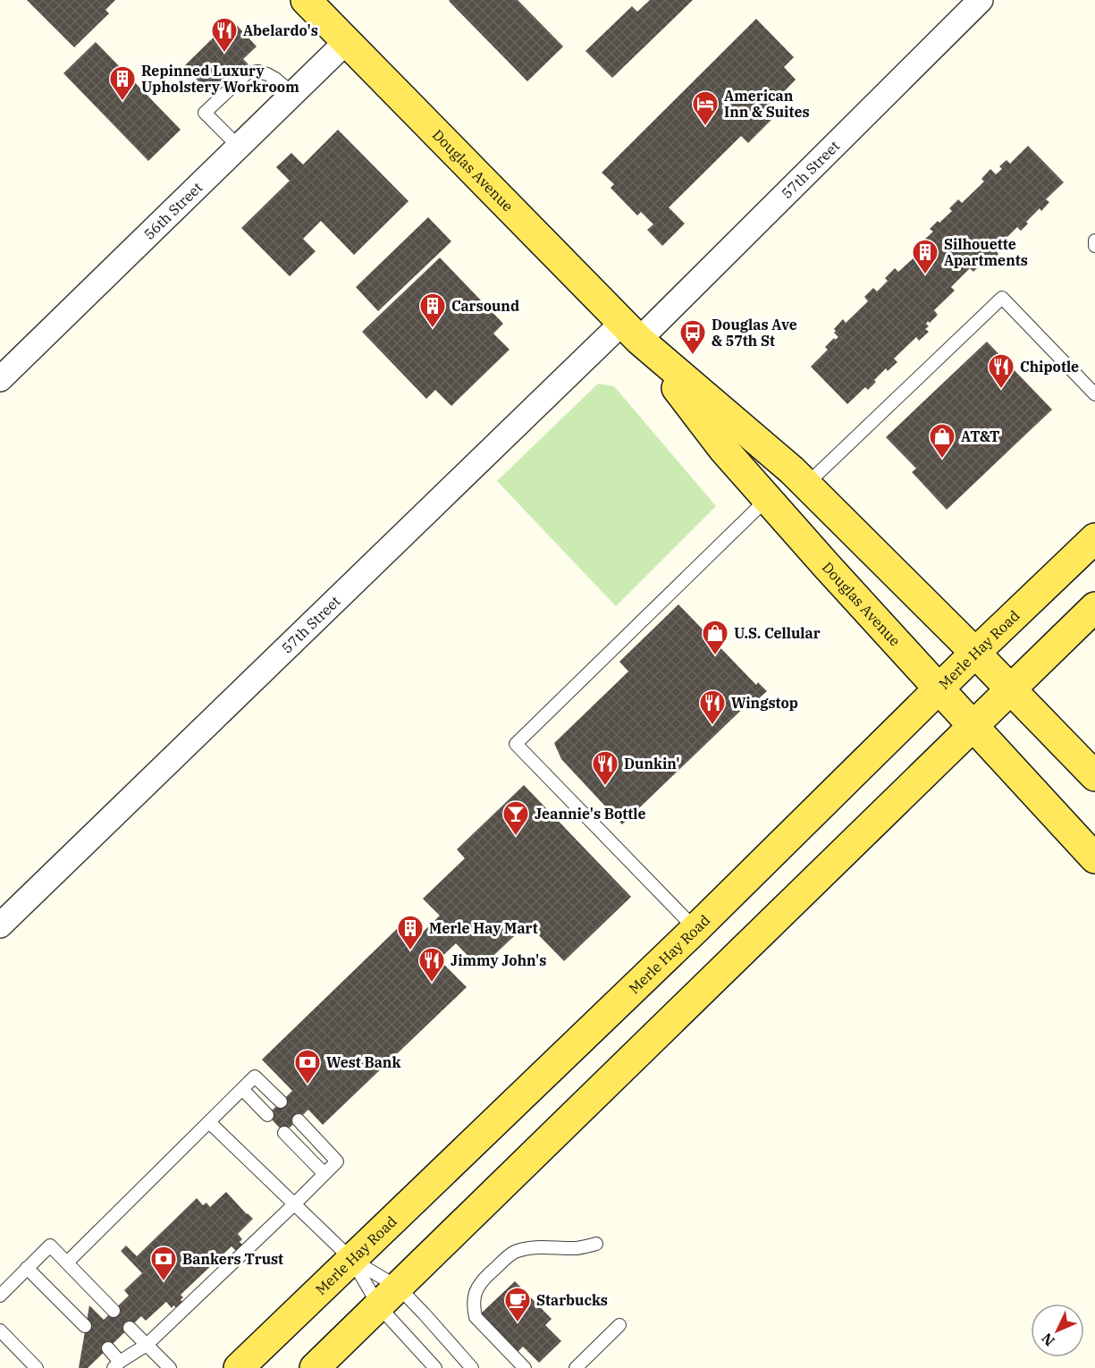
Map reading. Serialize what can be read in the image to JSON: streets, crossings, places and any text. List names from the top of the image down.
{
  "streets": {
    "main road": ["Douglas Avenue", "Merle Hay Road"],
    "street": ["57th Street", "56th Street"]
  },
  "crossings": [
    ["Douglas Avenue", "57th Street"],
    ["Douglas Avenue", "56th Street"],
    ["Douglas Avenue", "Merle Hay Road"]
  ],
  "places": {
    "restaurant": [
      "Abelardo's",
      "Chipotle",
      "Wingstop",
      "Dunkin'",
      "Jimmy John's"
    ],
    "building": [
      "Repinned Luxury Upholstery Workroom",
      "Silhouette Apartments",
      "Carsound",
      "Merle Hay Mart"
    ],
    "hotel": ["American Inn & Suites"],
    "bus stop": ["Douglas Ave & 57th St"],
    "shop": ["AT&T", "U.S. Cellular"],
    "bar": ["Jeannie's Bottle"],
    "bank": ["West Bank", "Bankers Trust"],
    "cafe": ["Starbucks"]
  },
  "north": "bottom left"
}
